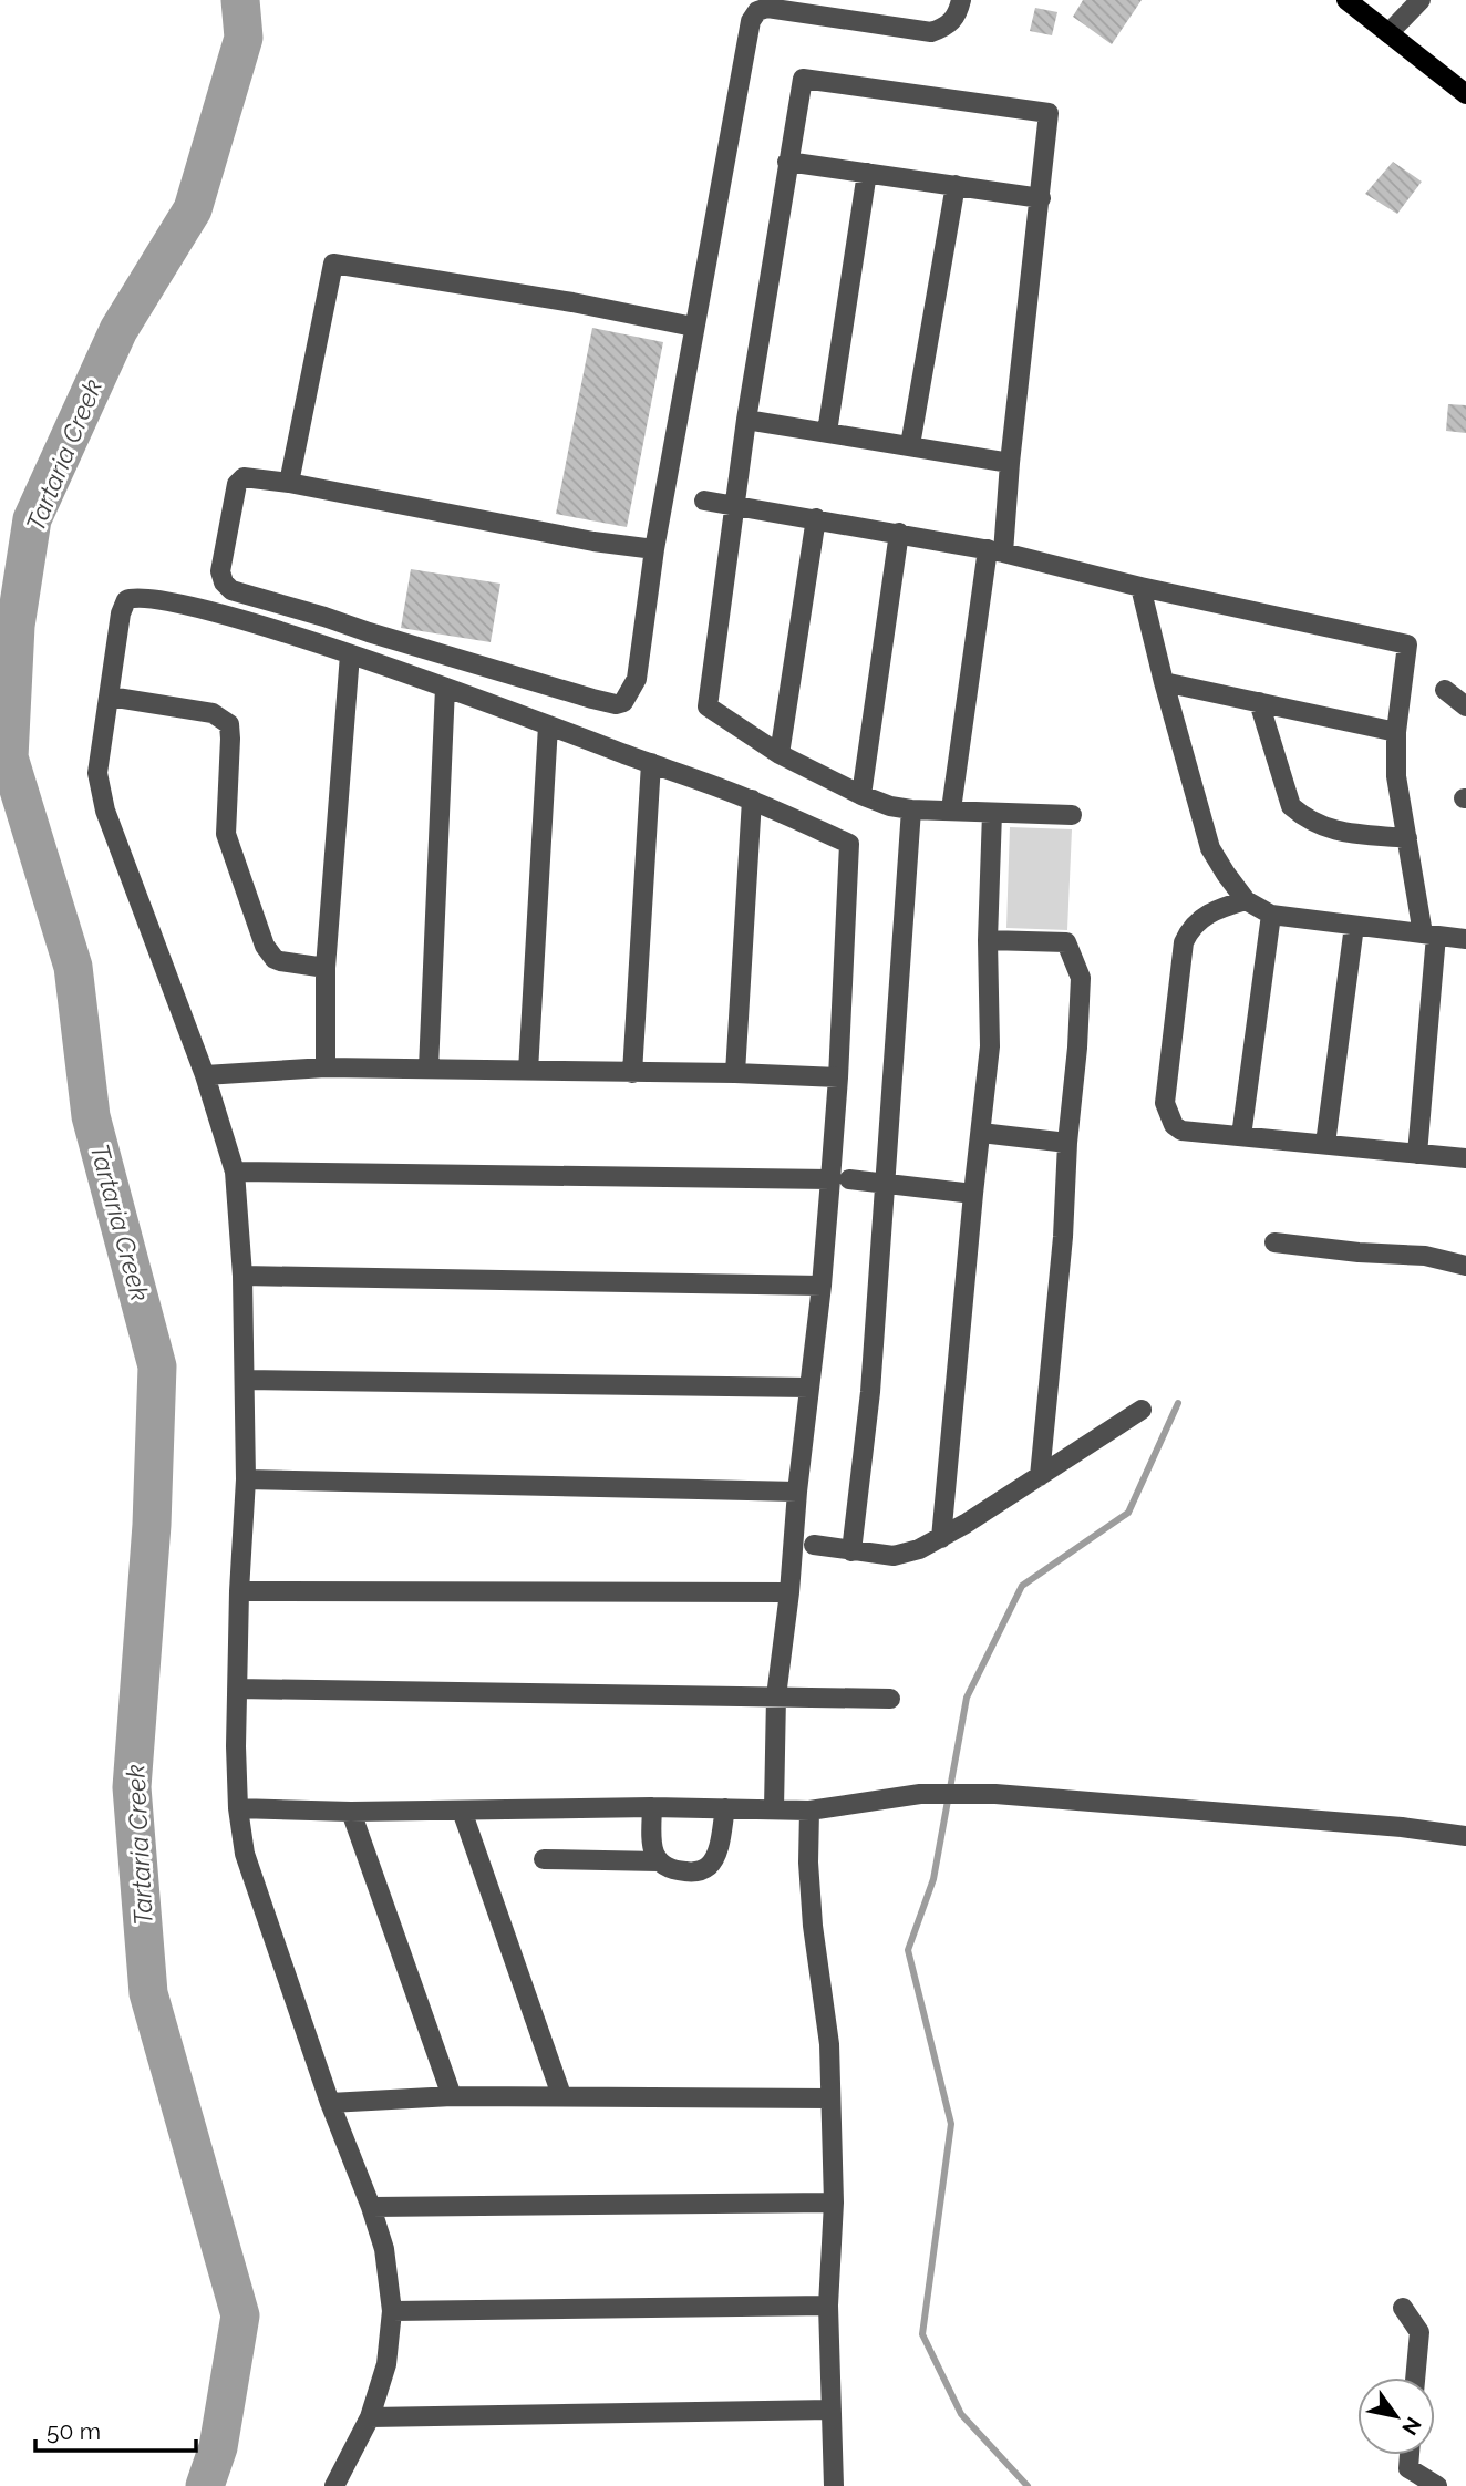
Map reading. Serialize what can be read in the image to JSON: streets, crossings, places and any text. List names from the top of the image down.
{
  "water": ["Tartaria Creek"],
  "scale_bar": "50 m",
  "north": "bottom right"
}
